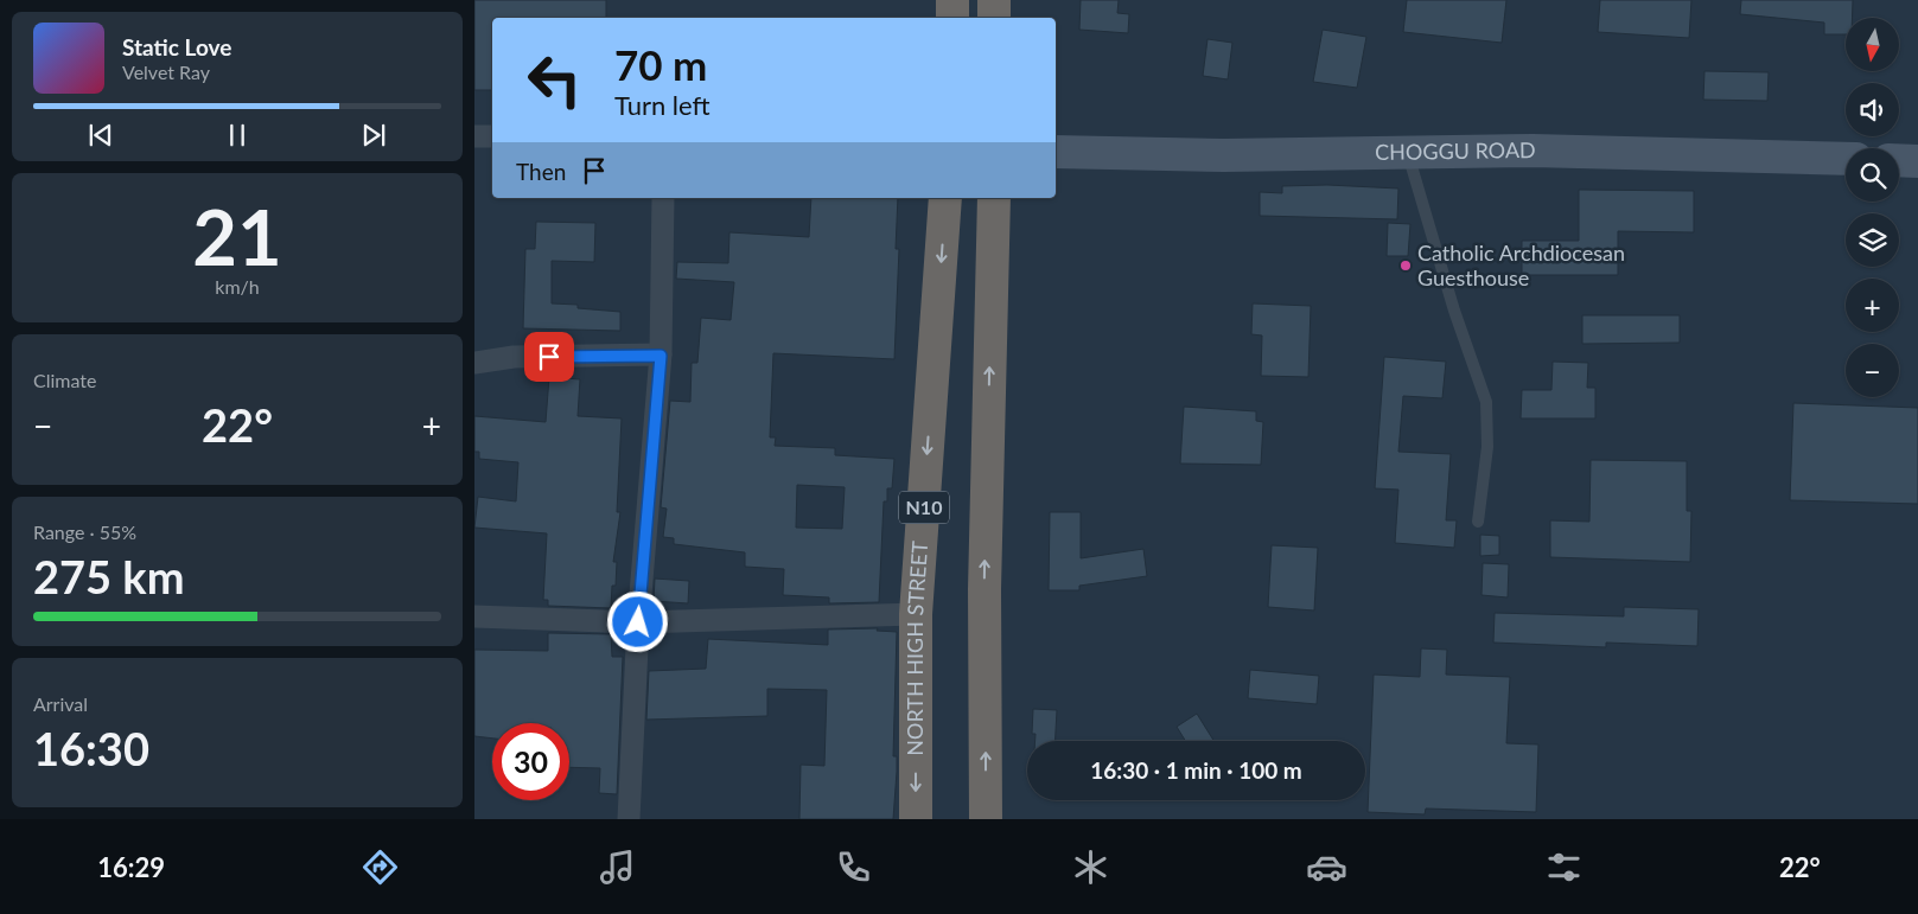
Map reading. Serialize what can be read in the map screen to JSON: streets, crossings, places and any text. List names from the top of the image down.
{
  "streets": {
    "highway": ["N10", "NORTH HIGH STREET"],
    "main road": ["CHOGGU ROAD"]
  },
  "places": ["Catholic Archdiocesan Guesthouse"],
  "north": "bottom",
  "page": {
    "map_buttons": ["+", "−"],
    "turn": ["70 m", "Turn left"],
    "song": ["Static Love", "Velvet Ray"],
    "then": "Then",
    "tile": [
      ["21", "km/h"],
      "Climate",
      ["Range · 55%", "275 km"],
      ["Arrival", "16:30"]
    ],
    "heat": ["−", "22°", "+"],
    "limit": "30",
    "trip": "16:30 · 1 min · 100 m",
    "tabs": ["16:29", "22°"]
  }
}
